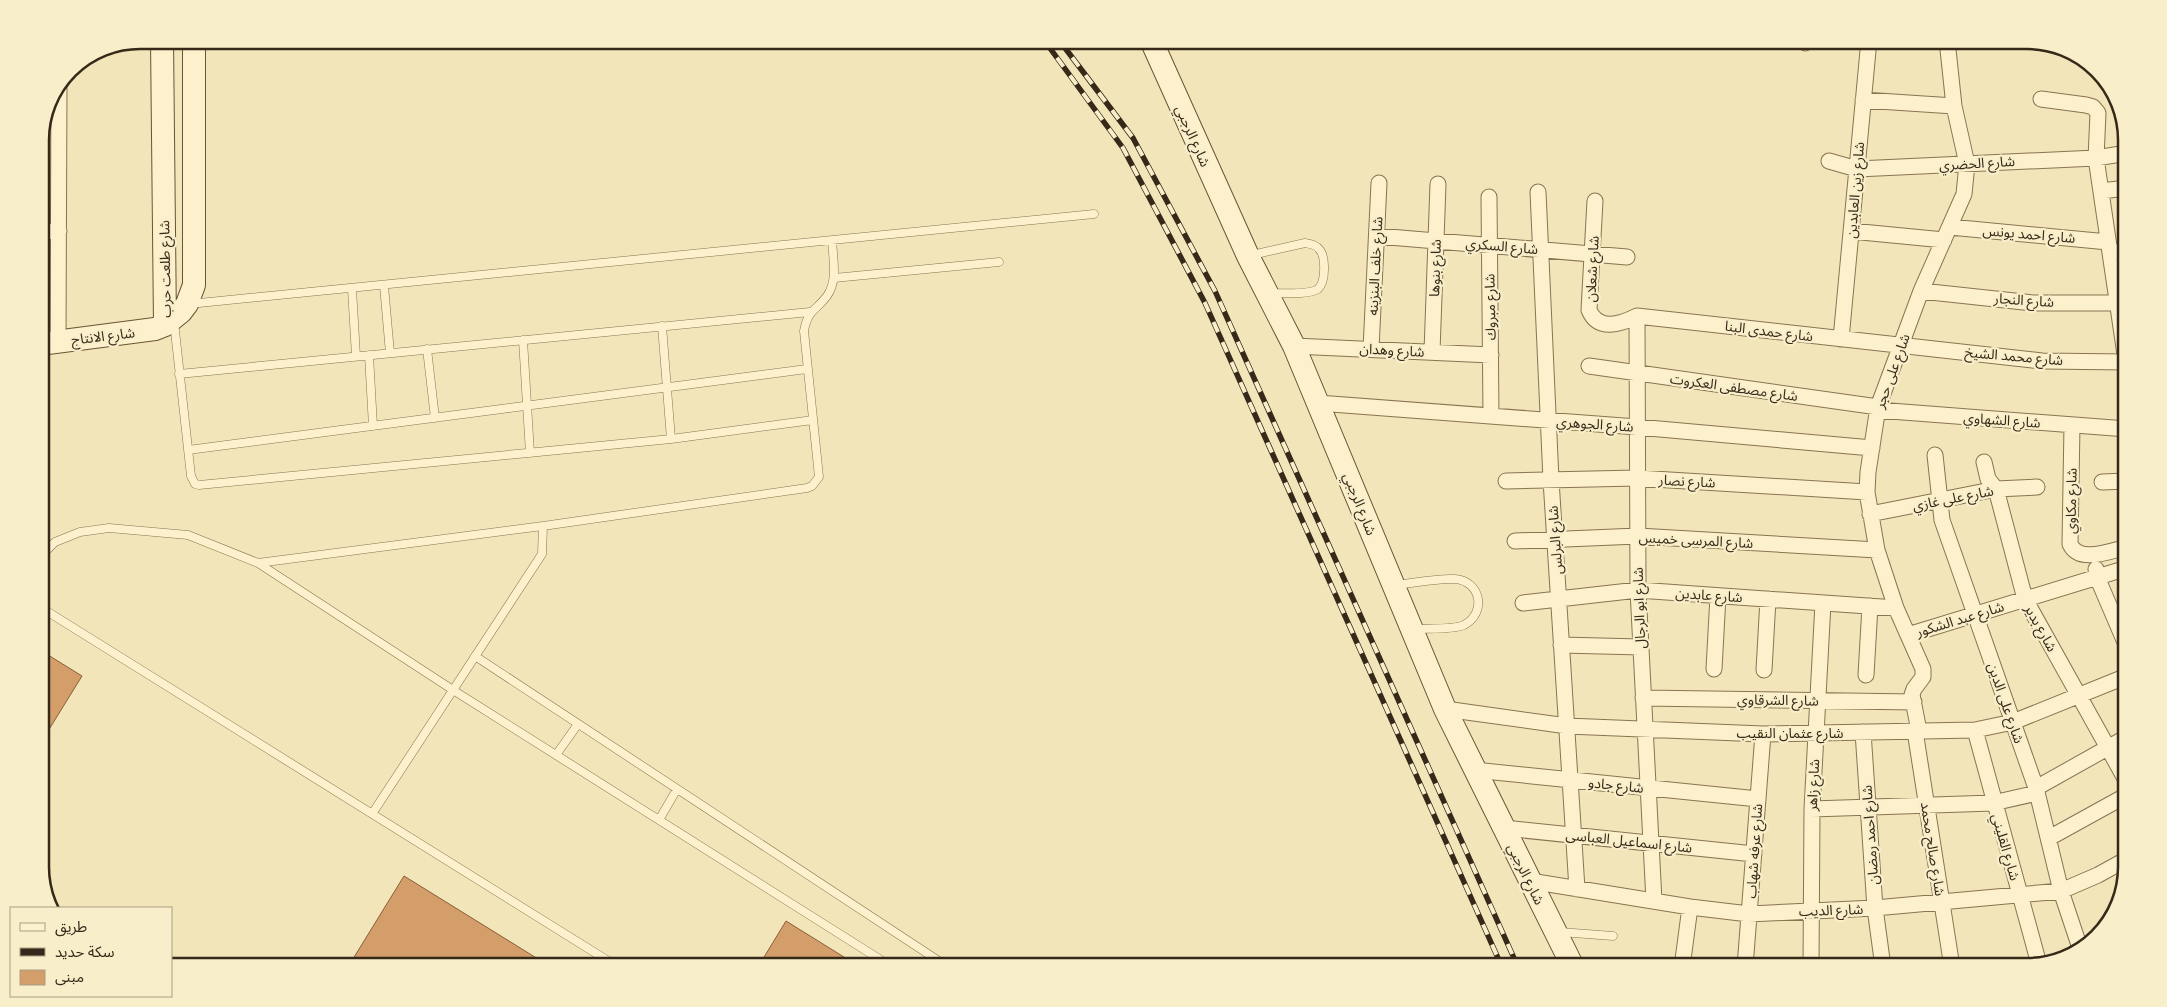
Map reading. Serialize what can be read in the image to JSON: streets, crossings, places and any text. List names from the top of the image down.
{
  "streets": {
    "main road": ["شارع الرجبي", "شارع طلعت حرب", "شارع الانتاج"],
    "street": [
      "شارع الحضري",
      "شارع زين العابدين",
      "شارع احمد يونس",
      "شارع السكري",
      "شارع خلف البنزينه",
      "شارع بنوها",
      "شارع شعلان",
      "شارع النجار",
      "شارع مبروك",
      "شارع حمدى البنا",
      "شارع وهدان",
      "شارع محمد الشيخ",
      "شارع على حجر",
      "شارع مصطفى العكروت",
      "شارع الشهاوي",
      "شارع الجوهري",
      "شارع نصار",
      "شارع على غازي",
      "شارع مكاوي",
      "شارع البرلس",
      "شارع المرسى خميس",
      "شارع عابدين",
      "شارع ابو الرجال",
      "شارع عبد الشكور",
      "شارع بدير",
      "شارع الشرقاوي",
      "شارع على الدين",
      "شارع عثمان النقيب",
      "شارع جادو",
      "شارع زاهر",
      "شارع احمد رمضان",
      "شارع اسماعيل العباسى",
      "شارع القليني",
      "شارع صالح محمد",
      "شارع عرفه شهاب",
      "شارع الديب"
    ]
  },
  "crossings": [
    ["شارع الرجبي", "شارع وهدان"],
    ["شارع الرجبي", "شارع الجوهري"],
    ["شارع الرجبي", "شارع عثمان النقيب"],
    ["شارع الرجبي", "شارع جادو"],
    ["شارع الرجبي", "شارع اسماعيل العباسى"],
    ["شارع الرجبي", "شارع الديب"],
    ["شارع الحضري", "شارع زين العابدين"],
    ["شارع الحضري", "شارع على حجر"],
    ["شارع زين العابدين", "شارع احمد يونس"],
    ["شارع زين العابدين", "شارع حمدى البنا"],
    ["شارع احمد يونس", "شارع على حجر"],
    ["شارع السكري", "شارع خلف البنزينه"],
    ["شارع السكري", "شارع بنوها"],
    ["شارع السكري", "شارع شعلان"],
    ["شارع السكري", "شارع مبروك"],
    ["شارع السكري", "شارع البرلس"],
    ["شارع خلف البنزينه", "شارع وهدان"],
    ["شارع بنوها", "شارع وهدان"],
    ["شارع طلعت حرب", "شارع الانتاج"],
    ["شارع شعلان", "شارع حمدى البنا"],
    ["شارع شعلان", "شارع ابو الرجال"],
    ["شارع النجار", "شارع على حجر"],
    ["شارع مبروك", "شارع وهدان"],
    ["شارع مبروك", "شارع الجوهري"],
    ["شارع حمدى البنا", "شارع محمد الشيخ"],
    ["شارع حمدى البنا", "شارع على حجر"],
    ["شارع حمدى البنا", "شارع ابو الرجال"],
    ["شارع محمد الشيخ", "شارع على حجر"],
    ["شارع على حجر", "شارع مصطفى العكروت"],
    ["شارع على حجر", "شارع الشهاوي"],
    ["شارع على حجر", "شارع الجوهري"],
    ["شارع على حجر", "شارع نصار"],
    ["شارع على حجر", "شارع على غازي"],
    ["شارع على حجر", "شارع المرسى خميس"],
    ["شارع على حجر", "شارع عابدين"],
    ["شارع على حجر", "شارع عبد الشكور"],
    ["شارع على حجر", "شارع الشرقاوي"],
    ["شارع على حجر", "شارع عثمان النقيب"],
    ["شارع على حجر", "شارع صالح محمد"],
    ["شارع مصطفى العكروت", "شارع الشهاوي"],
    ["شارع مصطفى العكروت", "شارع ابو الرجال"],
    ["شارع الشهاوي", "شارع مكاوي"],
    ["شارع الجوهري", "شارع البرلس"],
    ["شارع الجوهري", "شارع ابو الرجال"],
    ["شارع نصار", "شارع البرلس"],
    ["شارع نصار", "شارع ابو الرجال"],
    ["شارع على غازي", "شارع بدير"],
    ["شارع على غازي", "شارع على الدين"],
    ["شارع البرلس", "شارع المرسى خميس"],
    ["شارع البرلس", "شارع عابدين"],
    ["شارع البرلس", "شارع عثمان النقيب"],
    ["شارع البرلس", "شارع جادو"],
    ["شارع البرلس", "شارع اسماعيل العباسى"],
    ["شارع البرلس", "شارع الديب"],
    ["شارع المرسى خميس", "شارع ابو الرجال"],
    ["شارع عابدين", "شارع ابو الرجال"],
    ["شارع عابدين", "شارع زاهر"],
    ["شارع ابو الرجال", "شارع الشرقاوي"],
    ["شارع ابو الرجال", "شارع عثمان النقيب"],
    ["شارع ابو الرجال", "شارع جادو"],
    ["شارع ابو الرجال", "شارع اسماعيل العباسى"],
    ["شارع ابو الرجال", "شارع الديب"],
    ["شارع عبد الشكور", "شارع بدير"],
    ["شارع عبد الشكور", "شارع على الدين"],
    ["شارع بدير", "شارع عثمان النقيب"],
    ["شارع الشرقاوي", "شارع زاهر"],
    ["شارع على الدين", "شارع عثمان النقيب"],
    ["شارع على الدين", "شارع الديب"],
    ["شارع عثمان النقيب", "شارع زاهر"],
    ["شارع عثمان النقيب", "شارع احمد رمضان"],
    ["شارع عثمان النقيب", "شارع القليني"],
    ["شارع عثمان النقيب", "شارع صالح محمد"],
    ["شارع عثمان النقيب", "شارع عرفه شهاب"],
    ["شارع جادو", "شارع عرفه شهاب"],
    ["شارع زاهر", "شارع الديب"],
    ["شارع احمد رمضان", "شارع الديب"],
    ["شارع اسماعيل العباسى", "شارع عرفه شهاب"],
    ["شارع القليني", "شارع الديب"],
    ["شارع صالح محمد", "شارع الديب"],
    ["شارع عرفه شهاب", "شارع الديب"]
  ],
  "legend": ["طريق", "سكة حديد", "مبنى"]
}
